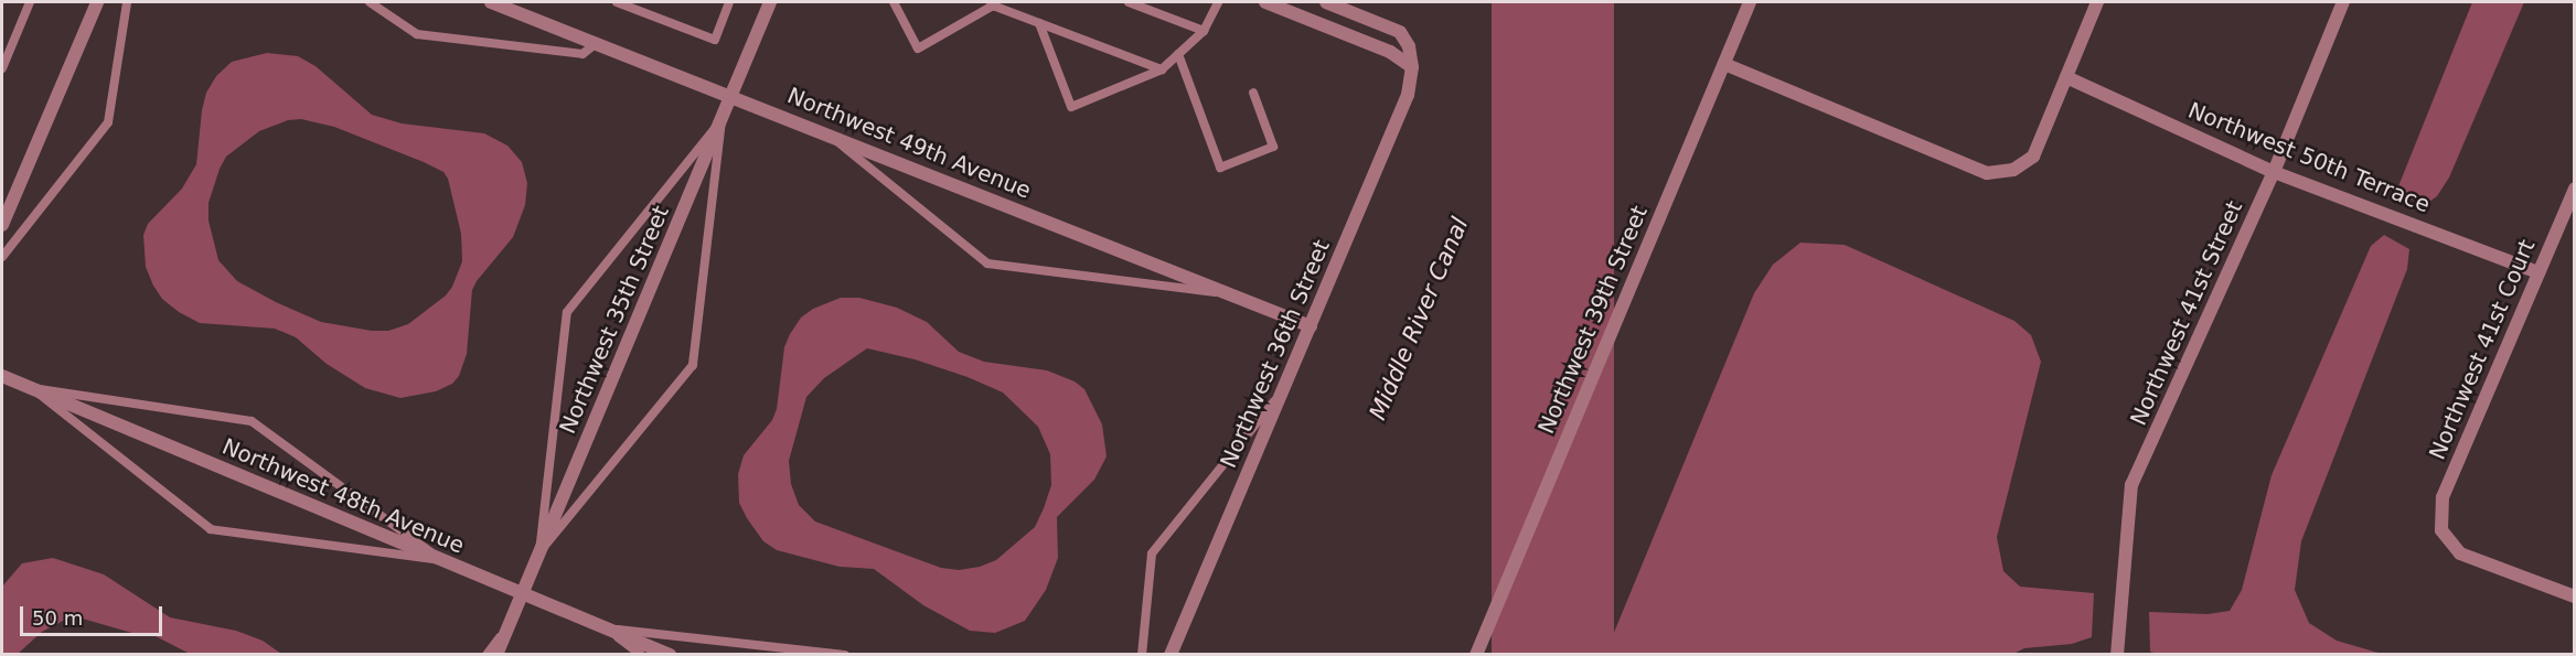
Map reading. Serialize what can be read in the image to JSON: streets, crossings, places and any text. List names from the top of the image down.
{
  "streets": {
    "street": [
      "Northwest 49th Avenue",
      "Northwest 50th Terrace",
      "Northwest 41st Street",
      "Northwest 35th Street",
      "Northwest 39th Street",
      "Northwest 41st Court",
      "Northwest 36th Street",
      "Northwest 48th Avenue"
    ]
  },
  "crossings": [
    ["Northwest 49th Avenue", "Northwest 35th Street"],
    ["Northwest 49th Avenue", "Northwest 36th Street"],
    ["Northwest 50th Terrace", "Northwest 41st Street"],
    ["Northwest 50th Terrace", "Northwest 41st Court"],
    ["Northwest 35th Street", "Northwest 48th Avenue"]
  ],
  "water": ["Middle River Canal"],
  "scale_bar": "50 m"
}
